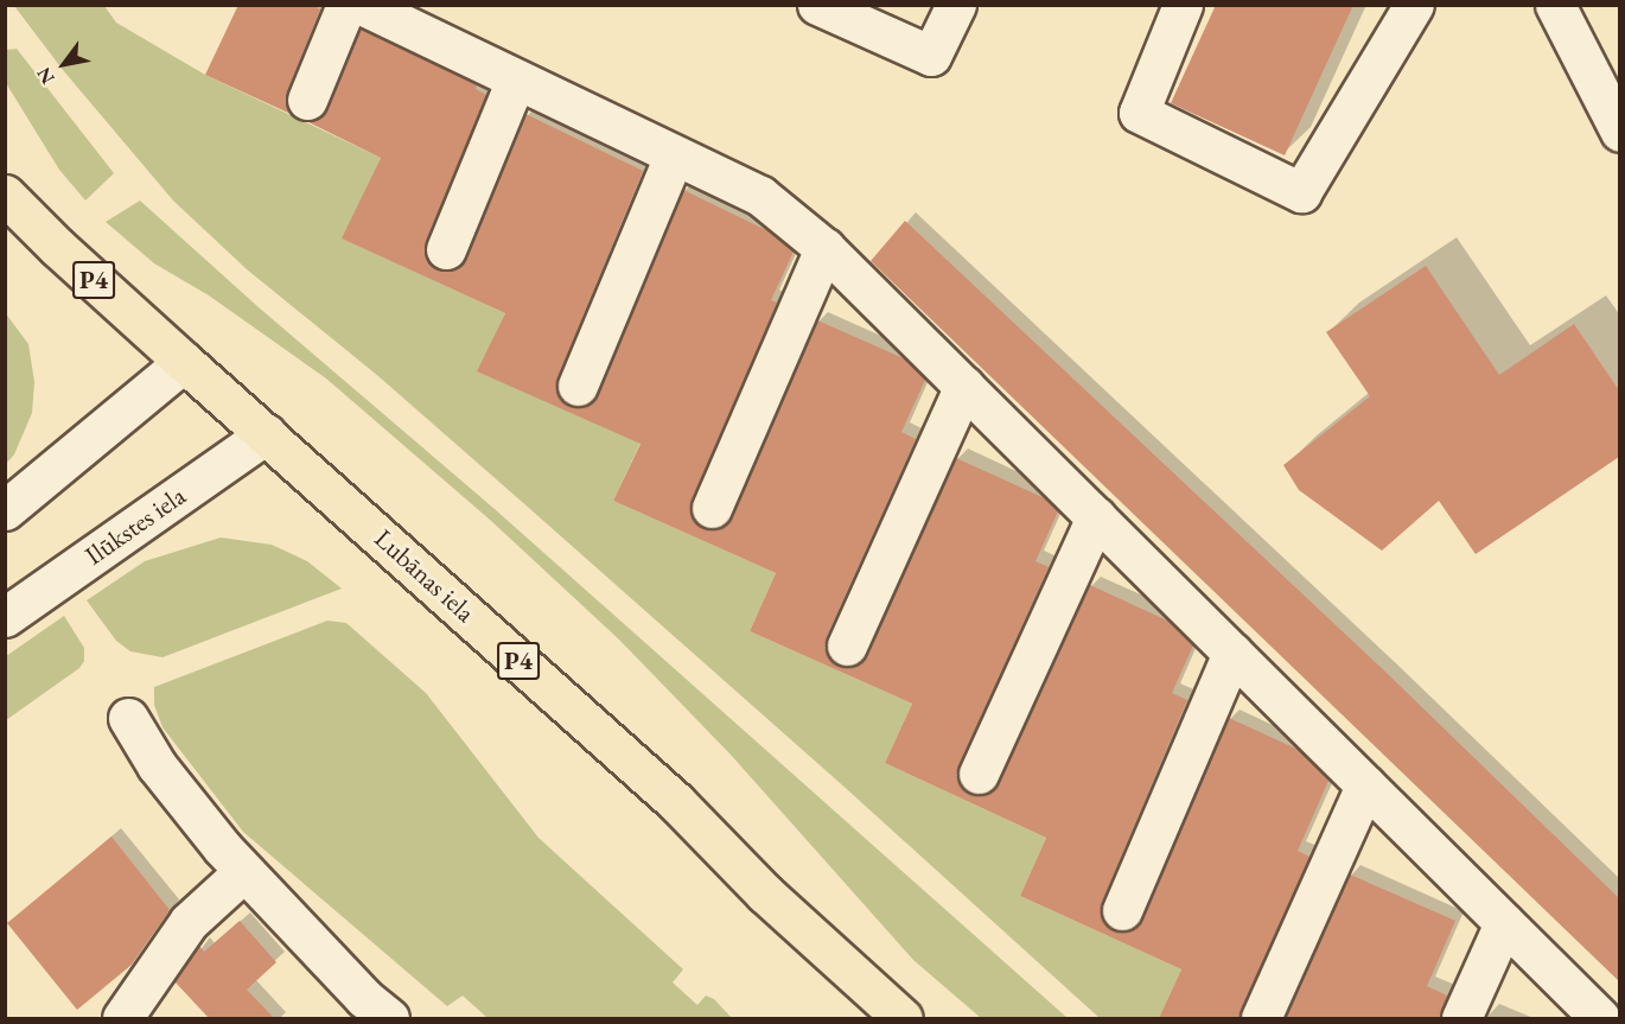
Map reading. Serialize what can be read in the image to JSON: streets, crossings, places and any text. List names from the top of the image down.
{
  "streets": {
    "main road": ["P4", "Lubānas iela"],
    "street": ["Ilūkstes iela"]
  },
  "crossings": [
    ["Ilūkstes iela", "Lubānas iela"]
  ],
  "north": "bottom left"
}
